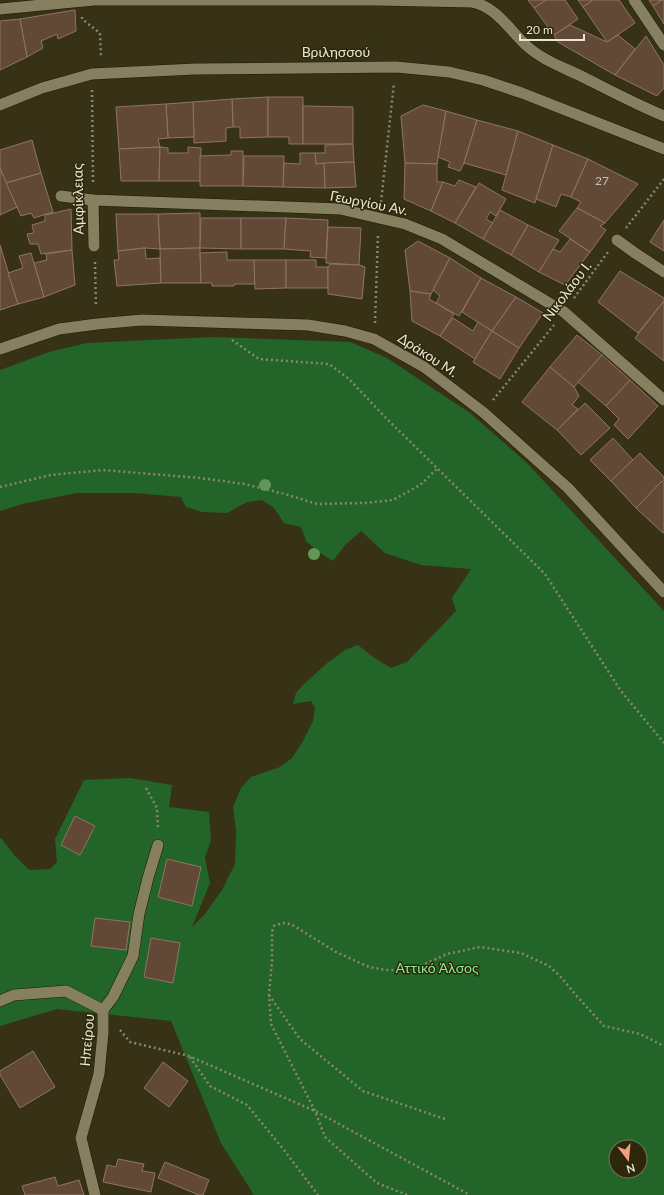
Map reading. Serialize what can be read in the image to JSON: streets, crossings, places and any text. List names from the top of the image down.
{
  "streets": {
    "street": [
      "Βριλησσού",
      "Αμφίκλειας",
      "Γεωργίου Αν.",
      "Δράκου Μ.",
      "Ηπείρου"
    ],
    "path": ["Νικολάου Ι."]
  },
  "crossings": [
    ["Βριλησσού", "Αμφίκλειας"],
    ["Αμφίκλειας", "Γεωργίου Αν."],
    ["Αμφίκλειας", "Δράκου Μ."],
    ["Γεωργίου Αν.", "Νικολάου Ι."],
    ["Νικολάου Ι.", "Δράκου Μ."]
  ],
  "parks": ["Αττικό Άλσος"],
  "house_numbers": ["27"],
  "scale_bar": "20 m",
  "north": "bottom"
}
